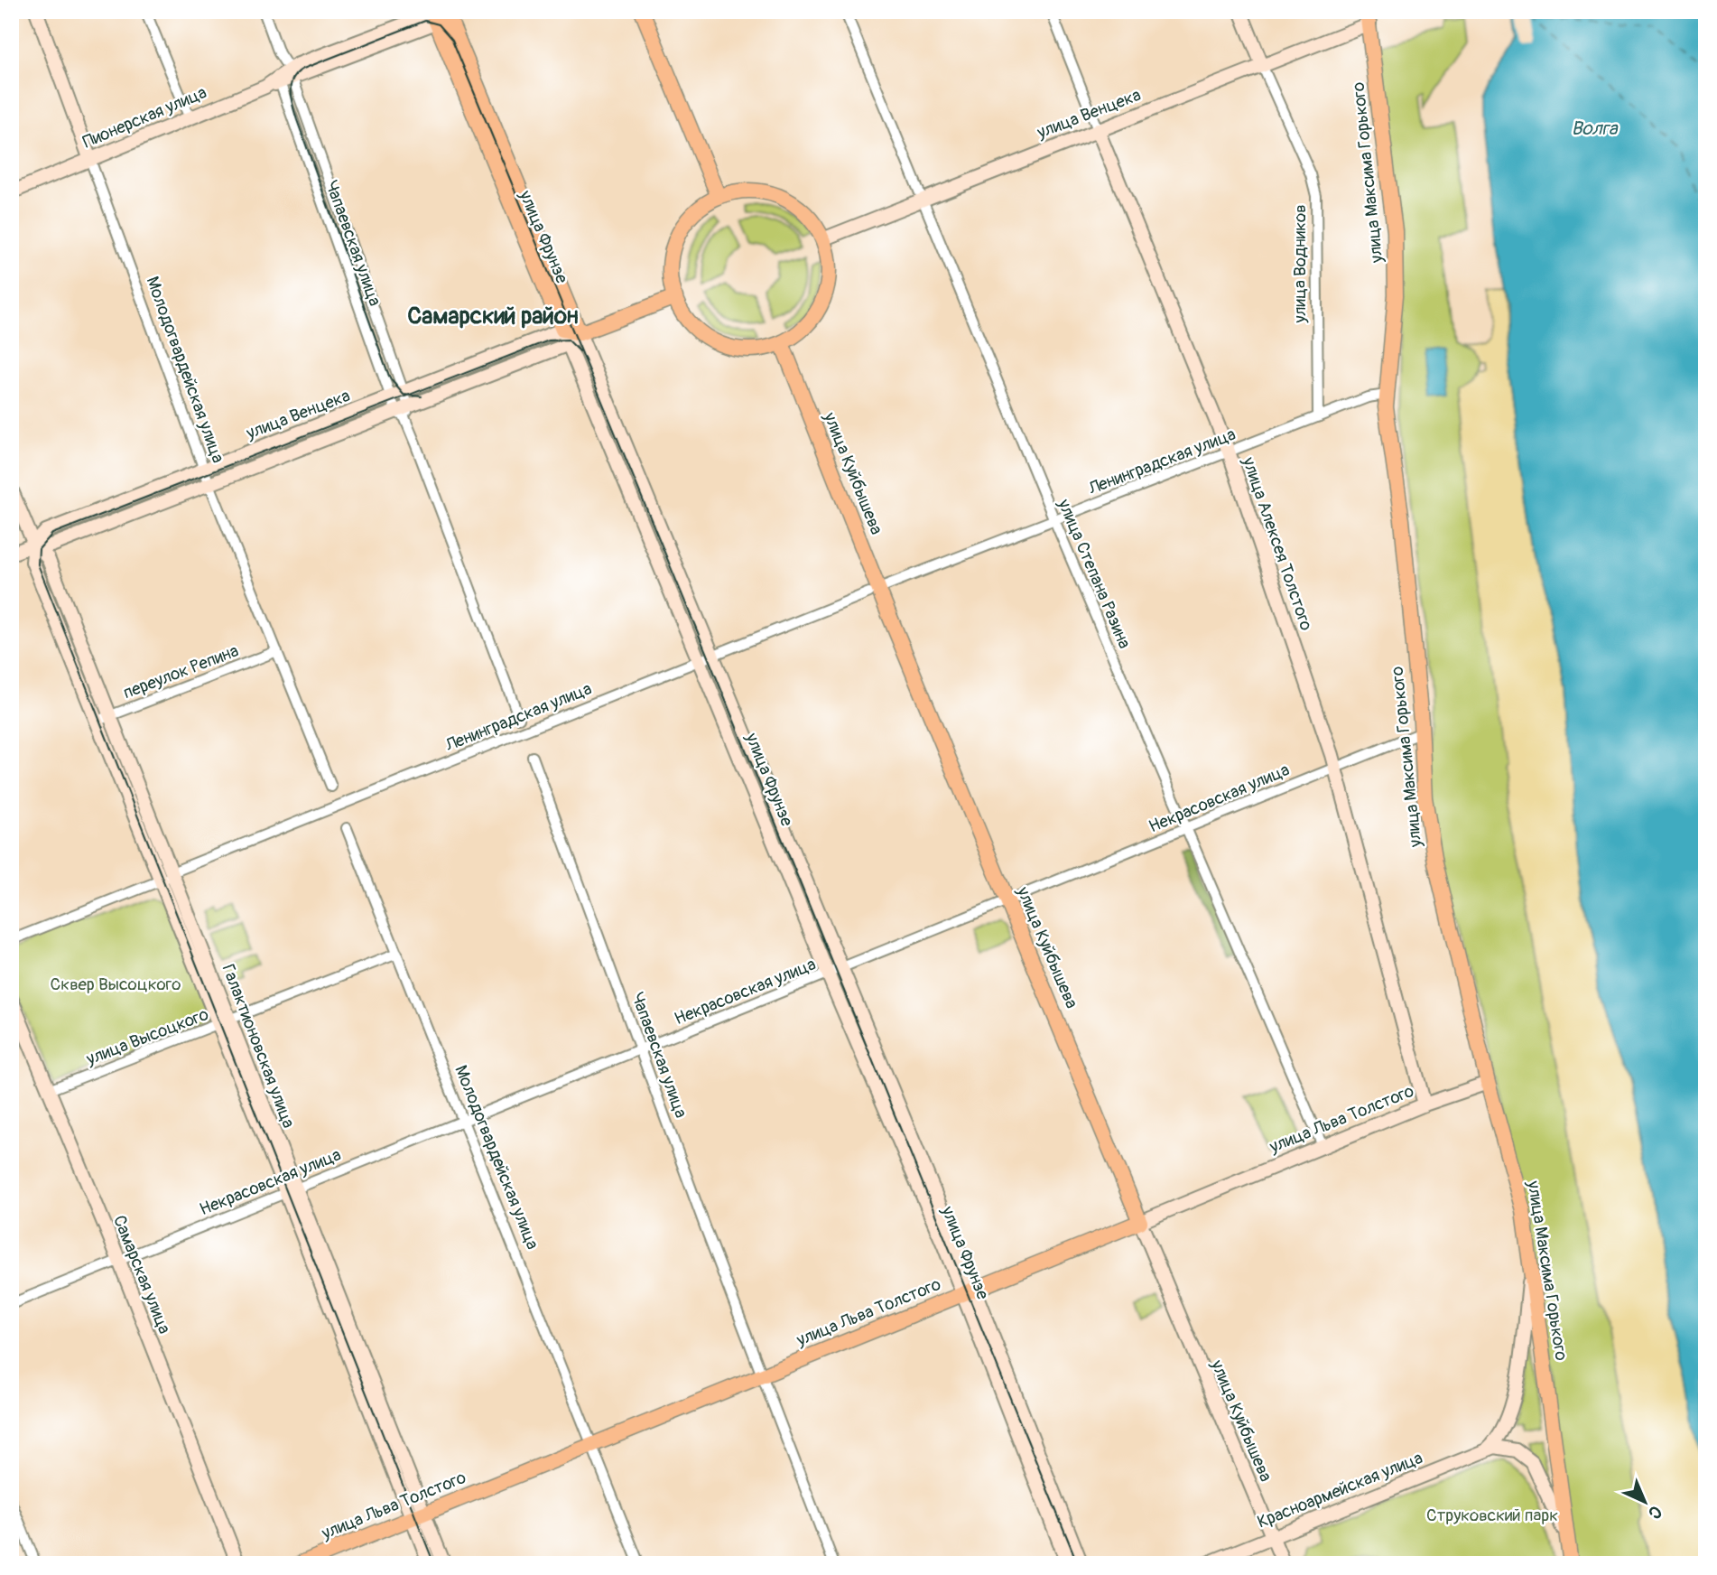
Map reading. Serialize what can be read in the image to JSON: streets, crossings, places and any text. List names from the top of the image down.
{
  "streets": {
    "main road": [
      "улица Венцека",
      "Пионерская улица",
      "улица Максима Горького",
      "улица Фрунзе",
      "улица Водников",
      "Молодогвардейская улица",
      "улица Куйбышева",
      "улица Алексея Толстого",
      "Галактионовская улица",
      "улица Льва Толстого",
      "Самарская улица",
      "Красноармейская улица"
    ],
    "street": [
      "Чапаевская улица",
      "Ленинградская улица",
      "улица Степана Разина",
      "переулок Репина",
      "Некрасовская улица",
      "улица Высоцкого"
    ]
  },
  "crossings": [
    ["улица Венцека", "улица Максима Горького"],
    ["улица Венцека", "улица Фрунзе"],
    ["улица Венцека", "Чапаевская улица"],
    ["улица Венцека", "улица Водников"],
    ["улица Венцека", "Молодогвардейская улица"],
    ["улица Венцека", "улица Куйбышева"],
    ["улица Венцека", "улица Алексея Толстого"],
    ["улица Венцека", "улица Степана Разина"],
    ["улица Венцека", "Галактионовская улица"],
    ["Пионерская улица", "Чапаевская улица"],
    ["Пионерская улица", "Молодогвардейская улица"],
    ["улица Максима Горького", "Ленинградская улица"],
    ["улица Максима Горького", "Некрасовская улица"],
    ["улица Максима Горького", "улица Льва Толстого"],
    ["улица Максима Горького", "Красноармейская улица"],
    ["улица Фрунзе", "Ленинградская улица"],
    ["улица Фрунзе", "Некрасовская улица"],
    ["улица Фрунзе", "улица Льва Толстого"],
    ["Чапаевская улица", "Некрасовская улица"],
    ["Чапаевская улица", "улица Льва Толстого"],
    ["улица Водников", "Ленинградская улица"],
    ["Молодогвардейская улица", "переулок Репина"],
    ["Молодогвардейская улица", "Некрасовская улица"],
    ["Молодогвардейская улица", "улица Высоцкого"],
    ["Молодогвардейская улица", "улица Льва Толстого"],
    ["Ленинградская улица", "улица Куйбышева"],
    ["Ленинградская улица", "улица Алексея Толстого"],
    ["Ленинградская улица", "улица Степана Разина"],
    ["Ленинградская улица", "Галактионовская улица"],
    ["улица Куйбышева", "Некрасовская улица"],
    ["улица Куйбышева", "улица Льва Толстого"],
    ["улица Куйбышева", "Красноармейская улица"],
    ["улица Алексея Толстого", "Некрасовская улица"],
    ["улица Алексея Толстого", "улица Льва Толстого"],
    ["улица Степана Разина", "Некрасовская улица"],
    ["улица Степана Разина", "улица Льва Толстого"],
    ["переулок Репина", "Галактионовская улица"],
    ["Некрасовская улица", "Галактионовская улица"],
    ["Некрасовская улица", "Самарская улица"],
    ["улица Высоцкого", "Галактионовская улица"],
    ["улица Высоцкого", "Самарская улица"],
    ["Галактионовская улица", "улица Льва Толстого"]
  ],
  "districts": ["Самарский район"],
  "water": ["Волга"],
  "parks": ["Сквер Высоцкого", "Струковский парк"],
  "north": "bottom right"
}
